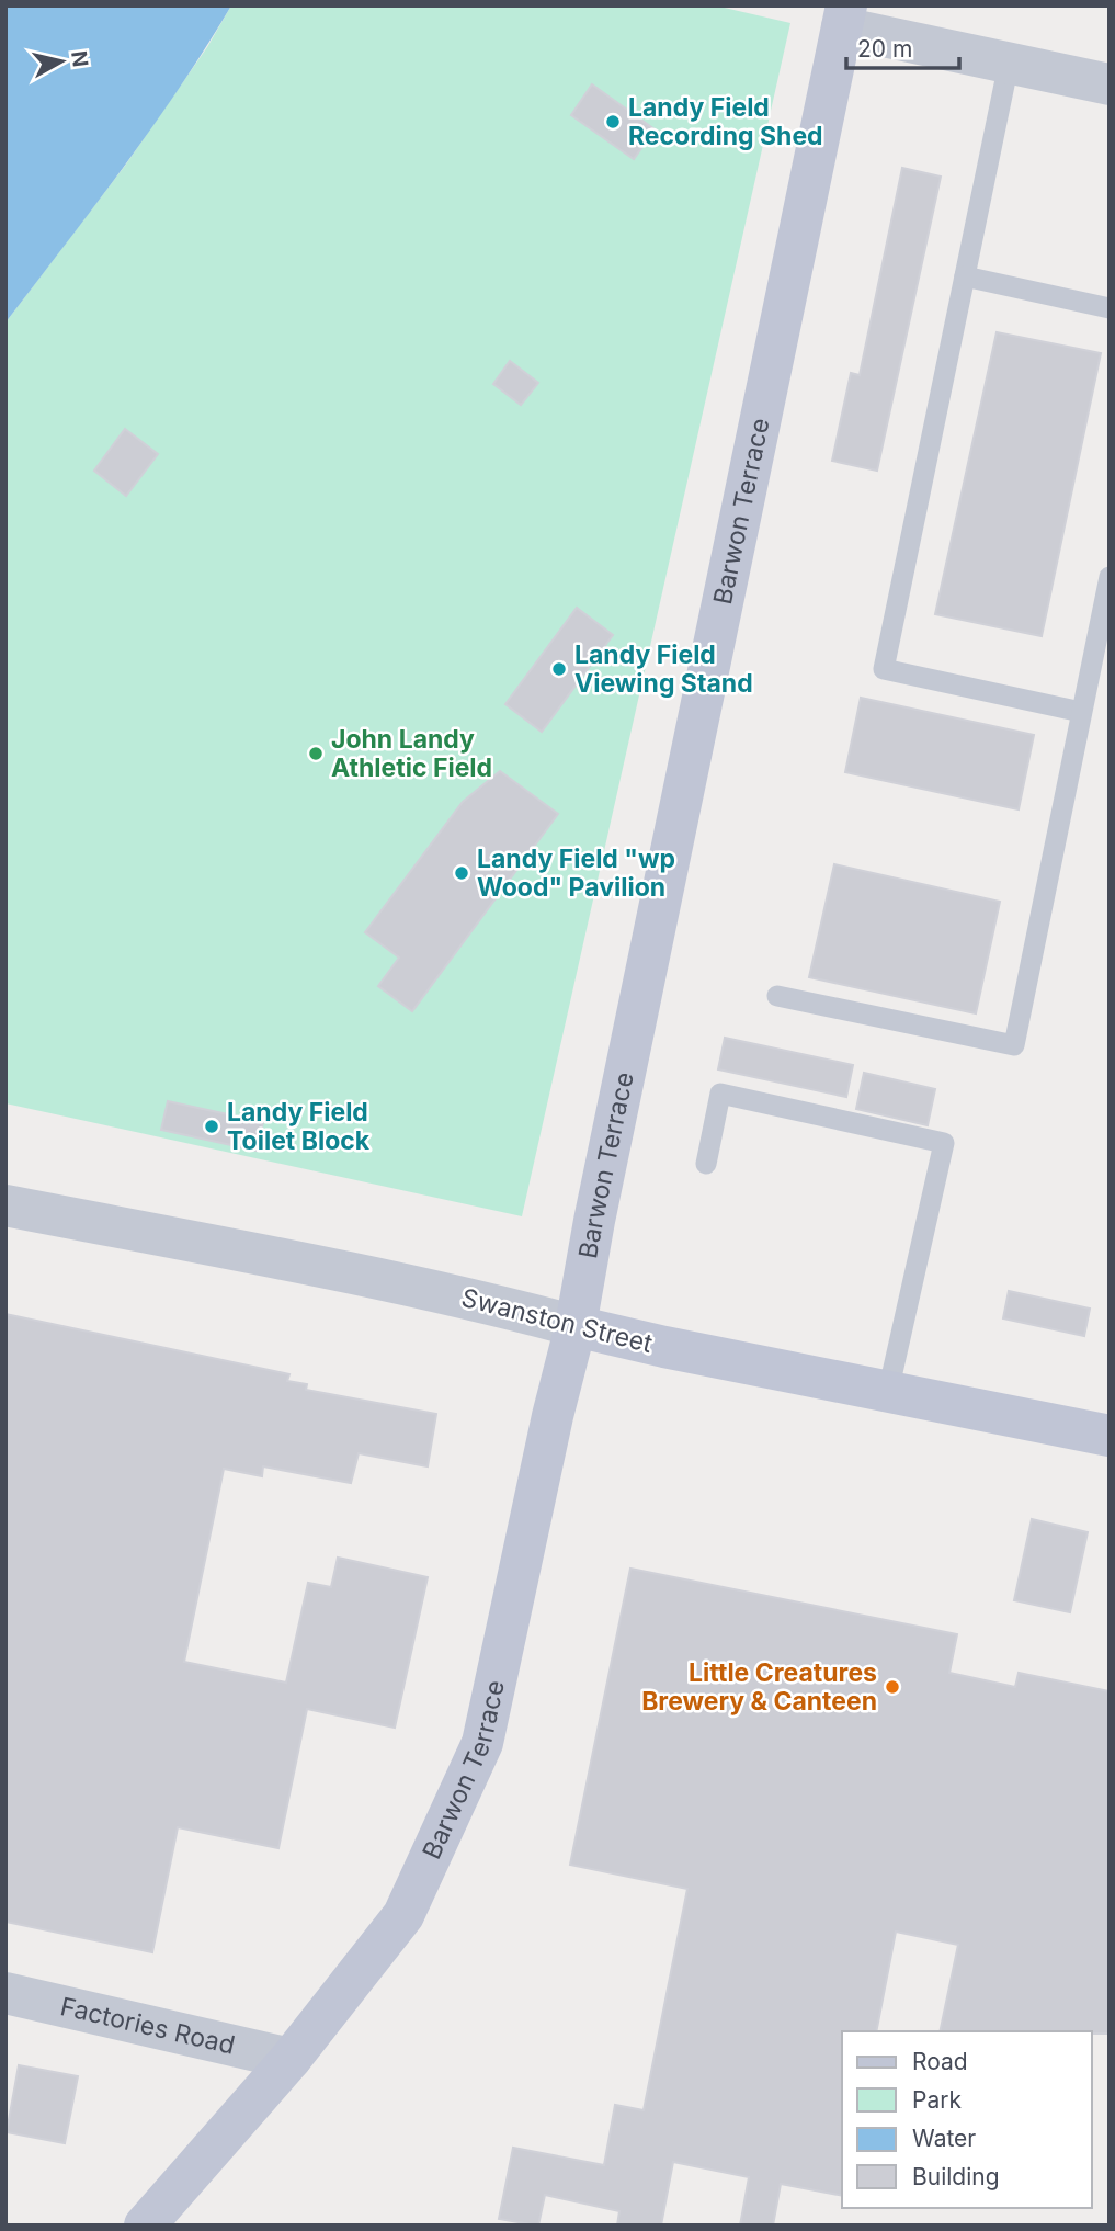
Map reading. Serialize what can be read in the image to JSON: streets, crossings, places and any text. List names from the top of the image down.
{
  "streets": {
    "street": ["Barwon Terrace", "Swanston Street", "Factories Road"]
  },
  "crossings": [
    ["Barwon Terrace", "Swanston Street"],
    ["Barwon Terrace", "Factories Road"]
  ],
  "places": [
    "Landy Field Recording Shed",
    "Landy Field Viewing Stand",
    "John Landy Athletic Field",
    "Landy Field \"wp Wood\" Pavilion",
    "Landy Field Toilet Block",
    "Little Creatures Brewery & Canteen"
  ],
  "legend": [
    "Road",
    "Park",
    "Water",
    "Building"
  ],
  "scale_bar": "20 m",
  "north": "right"
}
